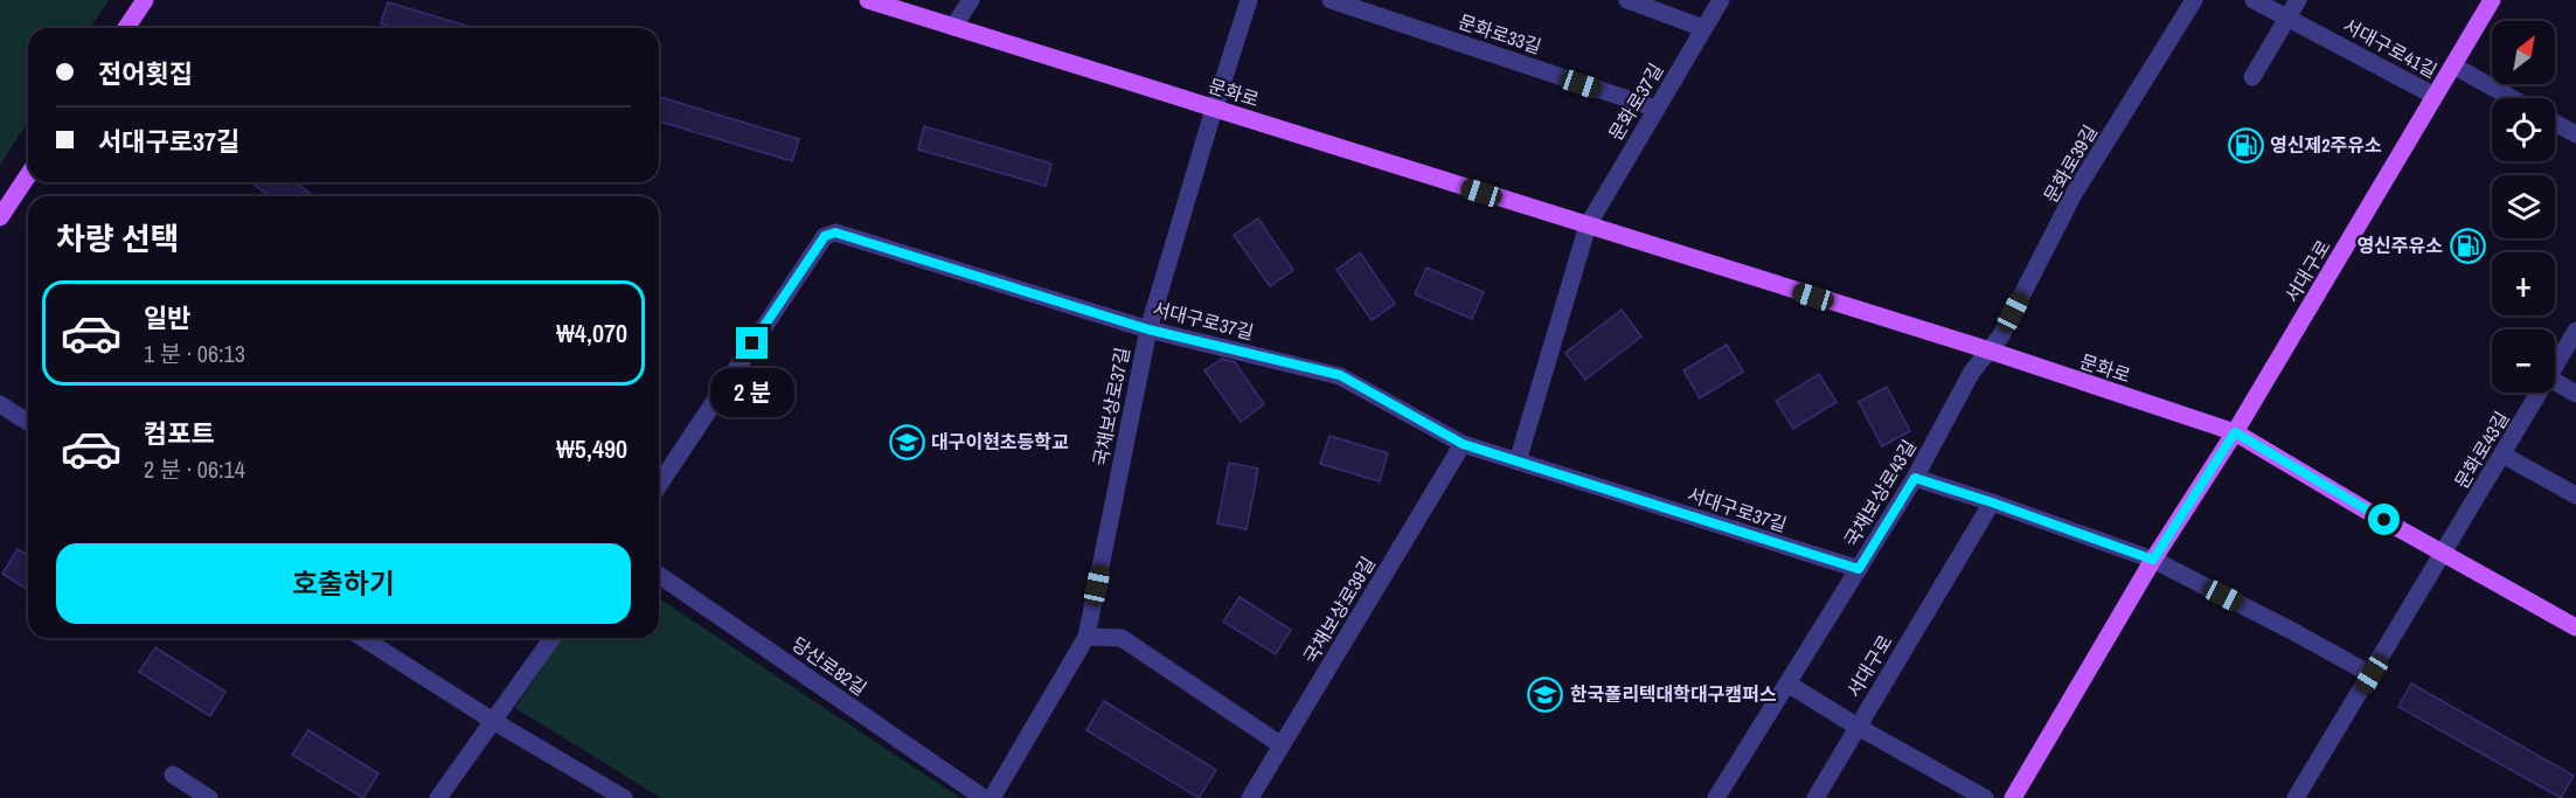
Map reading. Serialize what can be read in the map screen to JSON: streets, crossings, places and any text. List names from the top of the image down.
{
  "streets": {
    "main road": ["문화로", "서대구로"],
    "street": [
      "문화로33길",
      "서대구로41길",
      "문화로37길",
      "문화로39길",
      "서대구로37길",
      "국채보상로37길",
      "문화로43길",
      "국채보상로43길",
      "국채보상로39길",
      "당산로82길"
    ]
  },
  "crossings": [
    ["문화로33길", "문화로37길"],
    ["서대구로41길", "서대구로"],
    ["문화로", "문화로37길"],
    ["문화로", "문화로39길"],
    ["문화로", "서대구로"],
    ["문화로", "국채보상로37길"],
    ["문화로", "문화로43길"],
    ["문화로", "국채보상로43길"],
    ["문화로39길", "국채보상로43길"],
    ["서대구로37길", "국채보상로37길"],
    ["서대구로37길", "국채보상로43길"],
    ["서대구로37길", "국채보상로39길"]
  ],
  "places": {
    "fuel station": ["영신제2주유소", "영신주유소"],
    "school or university": ["대구이현초등학교", "한국폴리텍대학대구캠퍼스"]
  },
  "north": "top right",
  "page": {
    "map_buttons": ["+", "−"],
    "banner": ["전어횟집", "서대구로37길"],
    "heading": "차량 선택",
    "list": [
      {
        "name": "일반",
        "note": "1 분 · 06:13",
        "value": "₩4,070"
      },
      {
        "name": "컴포트",
        "note": "2 분 · 06:14",
        "value": "₩5,490"
      }
    ],
    "bubble": "2 분",
    "buttons": "호출하기"
  }
}
